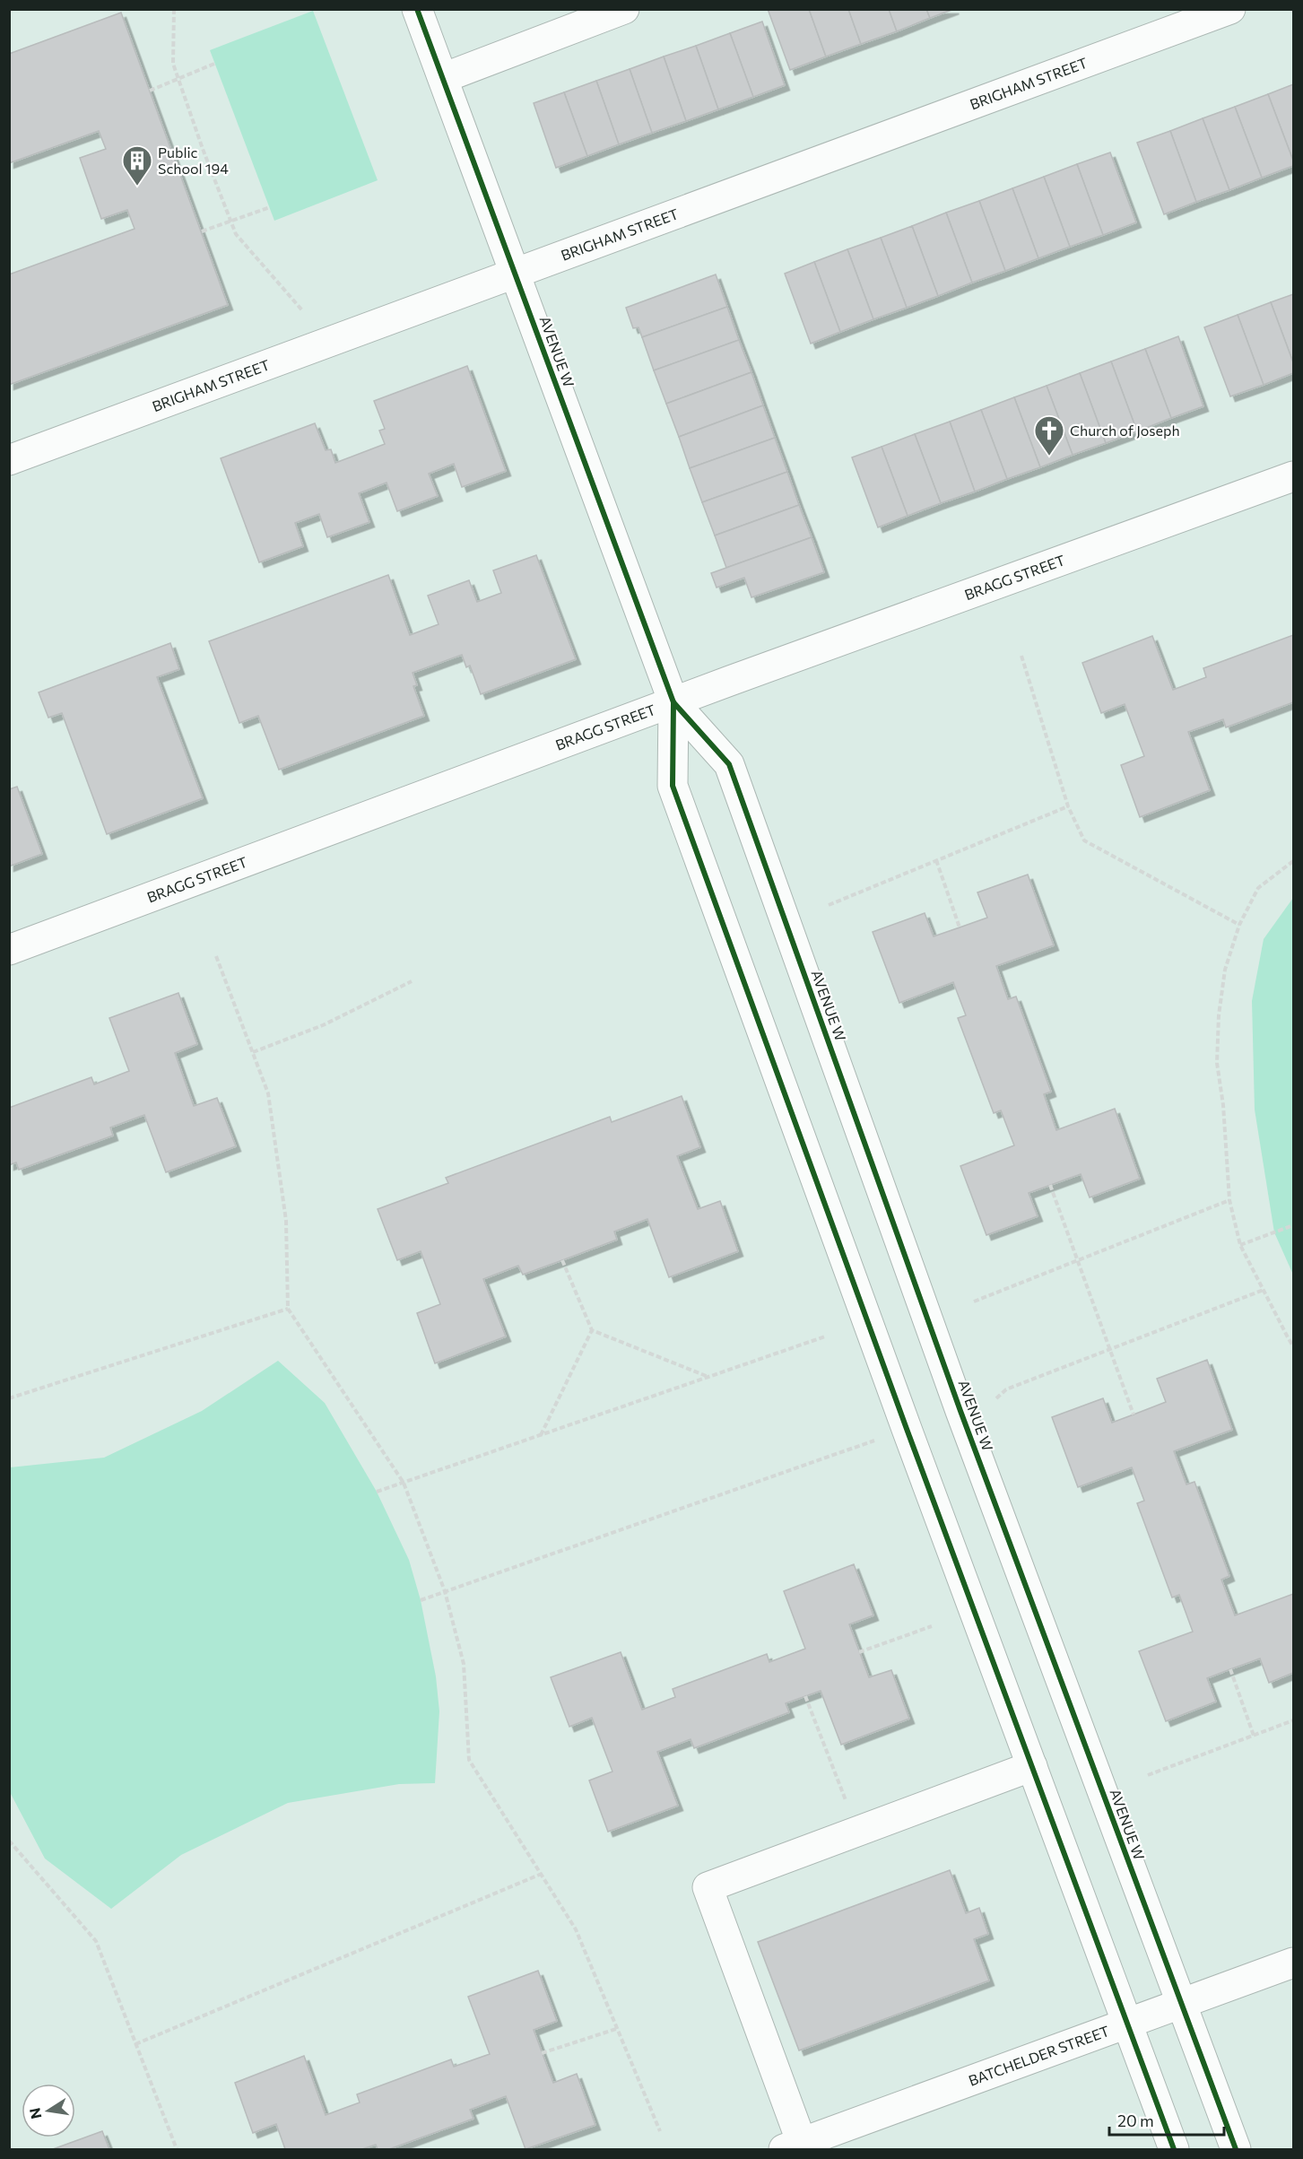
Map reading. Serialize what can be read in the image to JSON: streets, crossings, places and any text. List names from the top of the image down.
{
  "streets": {
    "street": [
      "BRIGHAM STREET",
      "AVENUE W",
      "BRAGG STREET",
      "BATCHELDER STREET"
    ]
  },
  "crossings": [
    ["BRIGHAM STREET", "AVENUE W"],
    ["AVENUE W", "BRAGG STREET"],
    ["AVENUE W", "BATCHELDER STREET"]
  ],
  "places": {
    "building": ["Public School 194"],
    "church": ["Church of Joseph"]
  },
  "scale_bar": "20 m",
  "north": "left"
}
